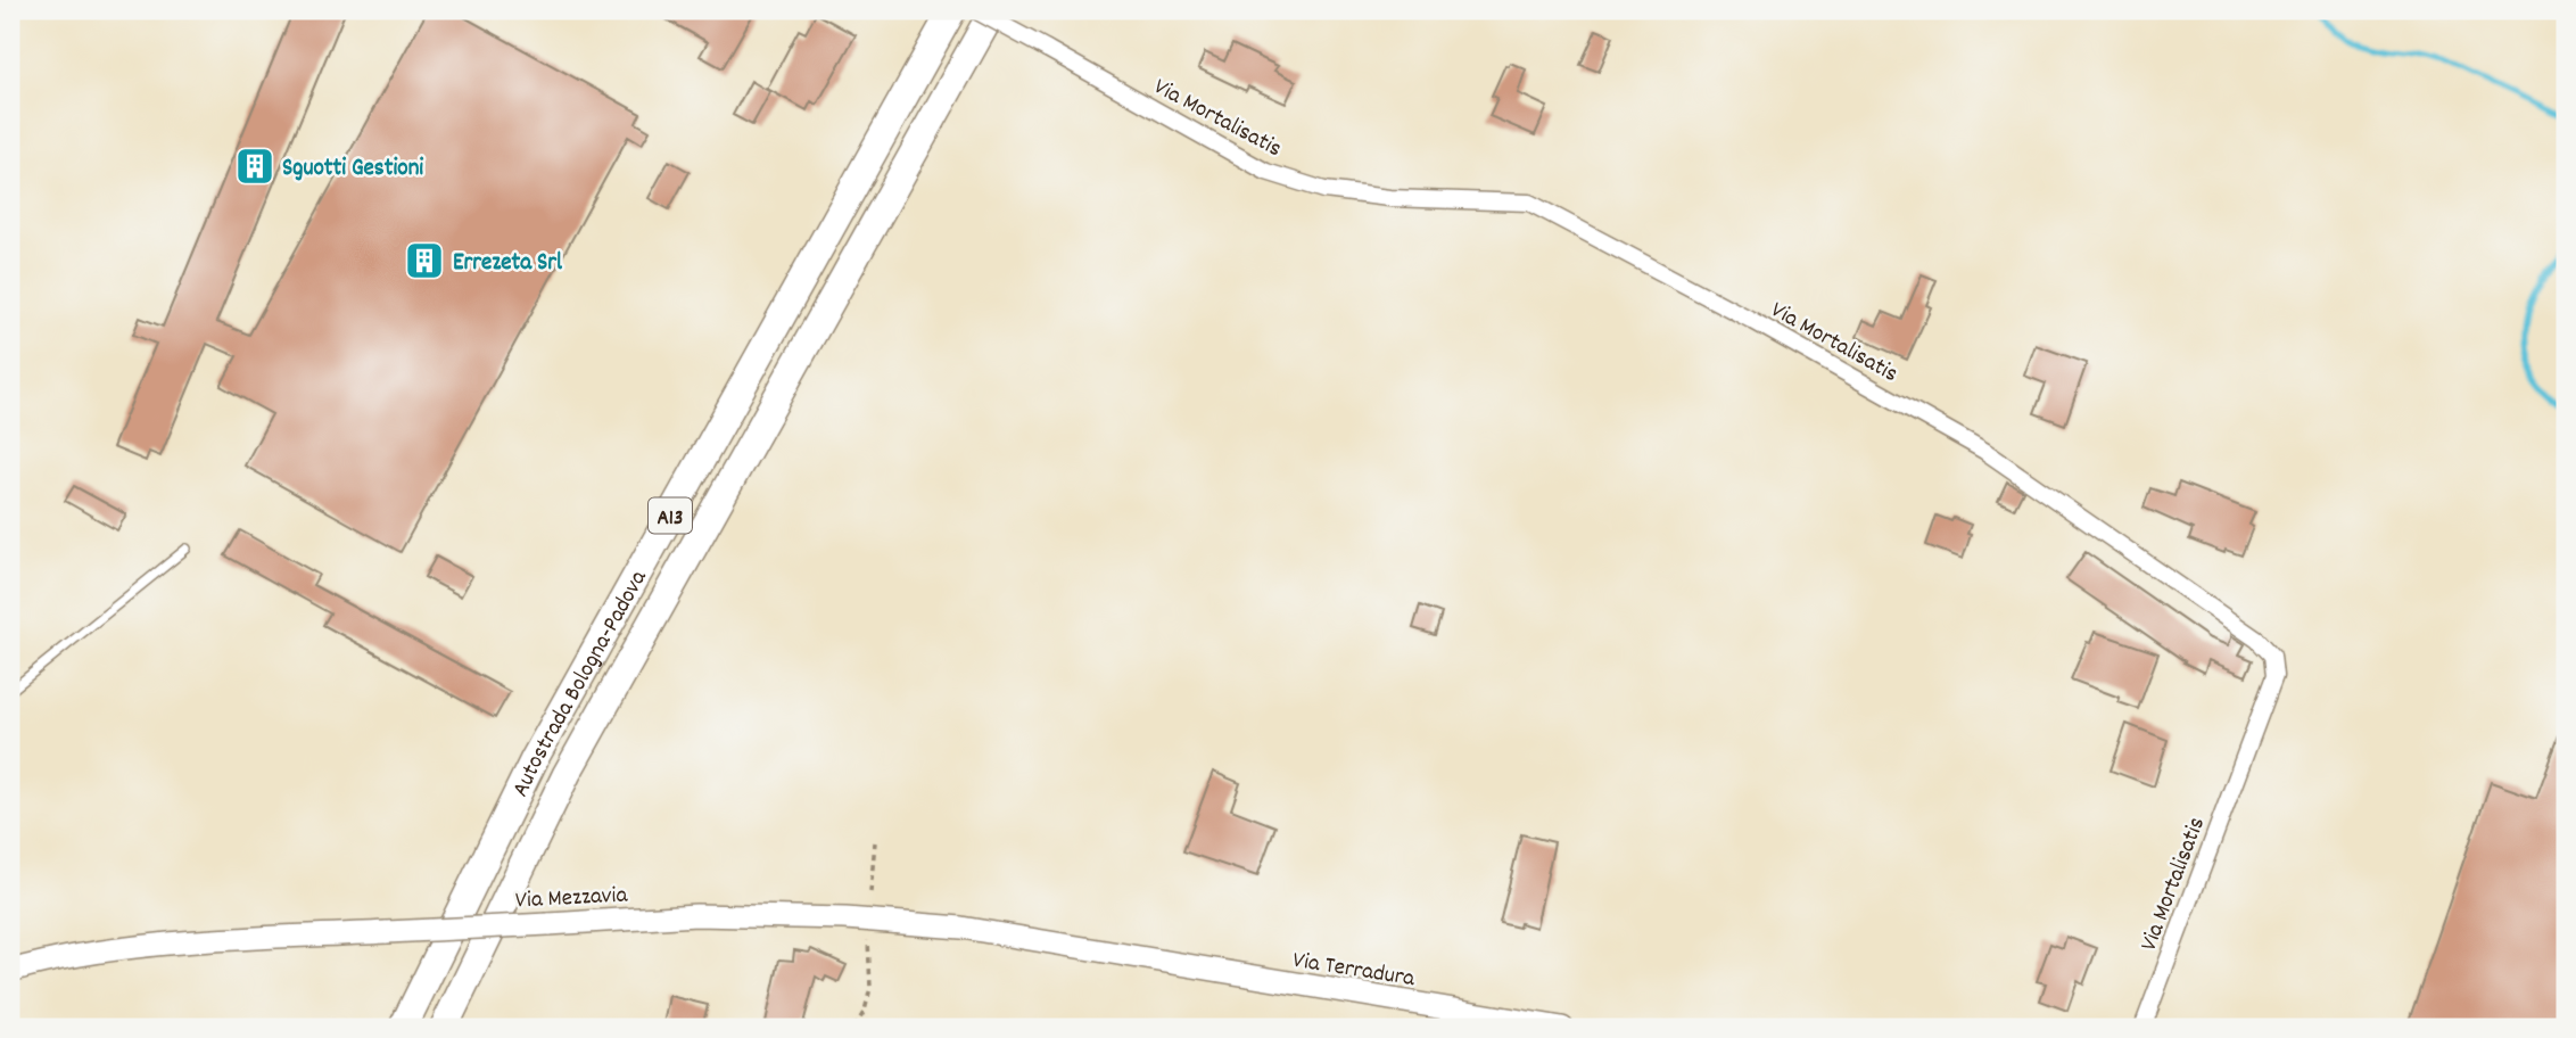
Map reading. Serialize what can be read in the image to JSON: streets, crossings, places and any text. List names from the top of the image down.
{
  "streets": {
    "highway": ["A13", "Autostrada Bologna-Padova"],
    "main road": ["Via Mezzavia", "Via Terradura"],
    "street": ["Via Mortalisatis"]
  },
  "crossings": [
    ["Via Mezzavia", "Via Terradura"]
  ],
  "places": {
    "building": ["Sguotti Gestioni", "Errezeta Srl"]
  }
}
